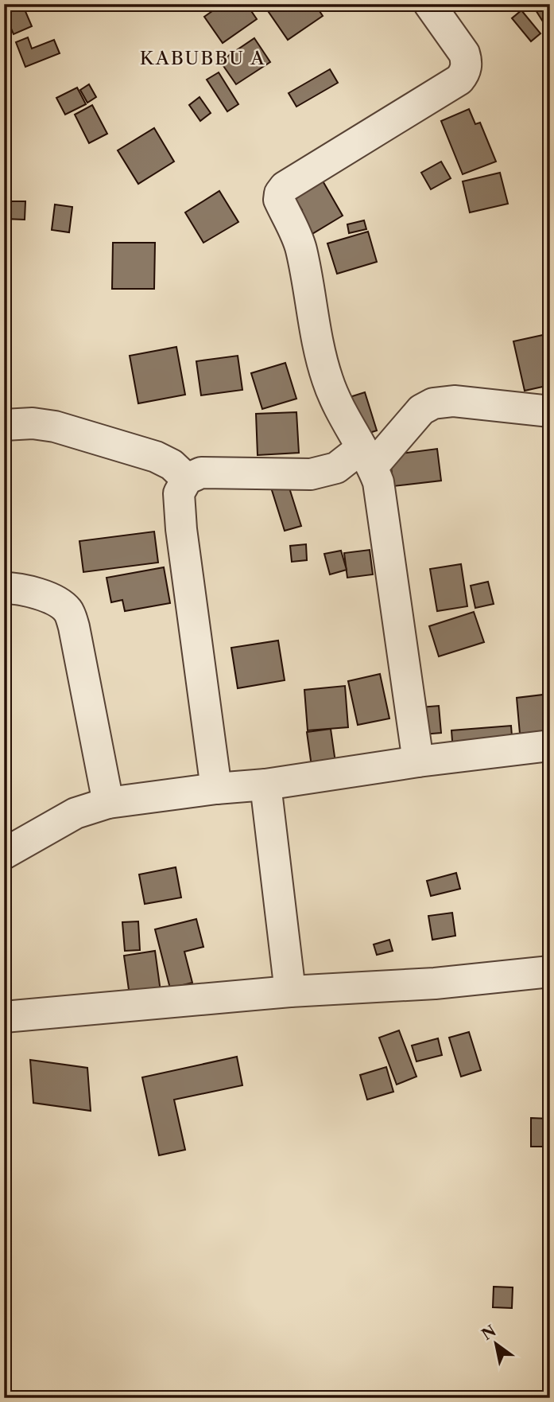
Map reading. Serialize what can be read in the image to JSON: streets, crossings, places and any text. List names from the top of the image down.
{
  "districts": ["KABUBBU A"],
  "north": "top left"
}
